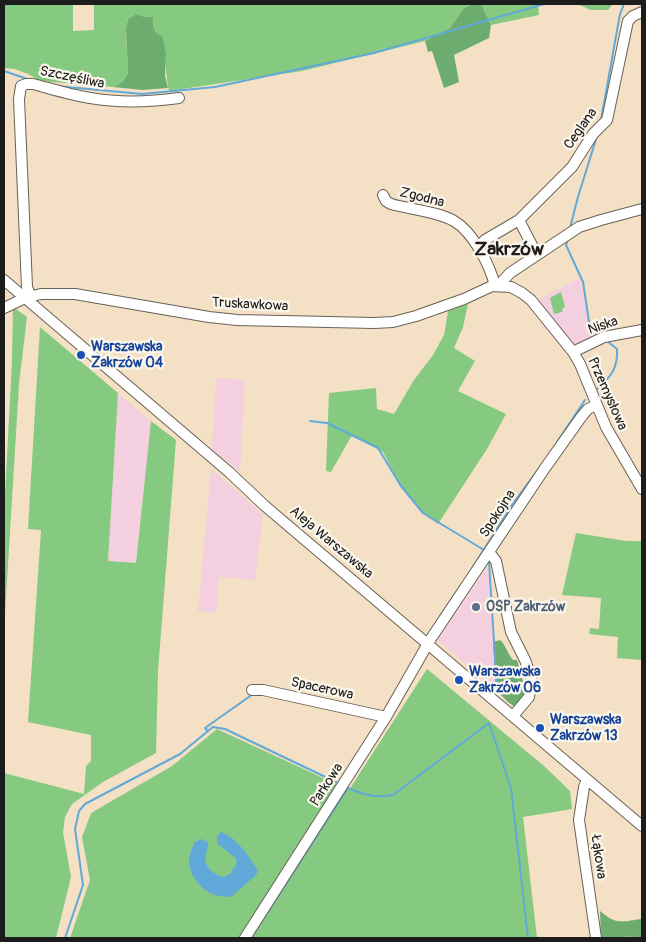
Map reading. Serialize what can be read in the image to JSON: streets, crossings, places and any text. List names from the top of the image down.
{
  "streets": {
    "street": [
      "Szczęśliwa",
      "Ceglana",
      "Zgodna",
      "Truskawkowa",
      "Niska",
      "Przemysłowa",
      "Spokojna",
      "Aleja Warszawska",
      "Spacerowa",
      "Parkowa",
      "Łąkowa"
    ]
  },
  "crossings": [
    ["Szczęśliwa", "Truskawkowa"],
    ["Szczęśliwa", "Aleja Warszawska"],
    ["Ceglana", "Zgodna"],
    ["Zgodna", "Truskawkowa"],
    ["Zgodna", "Przemysłowa"],
    ["Truskawkowa", "Przemysłowa"],
    ["Truskawkowa", "Aleja Warszawska"],
    ["Niska", "Przemysłowa"],
    ["Przemysłowa", "Spokojna"],
    ["Spokojna", "Aleja Warszawska"],
    ["Spokojna", "Parkowa"],
    ["Aleja Warszawska", "Parkowa"],
    ["Aleja Warszawska", "Łąkowa"],
    ["Spacerowa", "Parkowa"]
  ],
  "districts": ["Zakrzów"],
  "places": [
    "Warszawska Zakrzów 04",
    "OSP Zakrzów",
    "Warszawska Zakrzów 06",
    "Warszawska Zakrzów 13"
  ]
}
